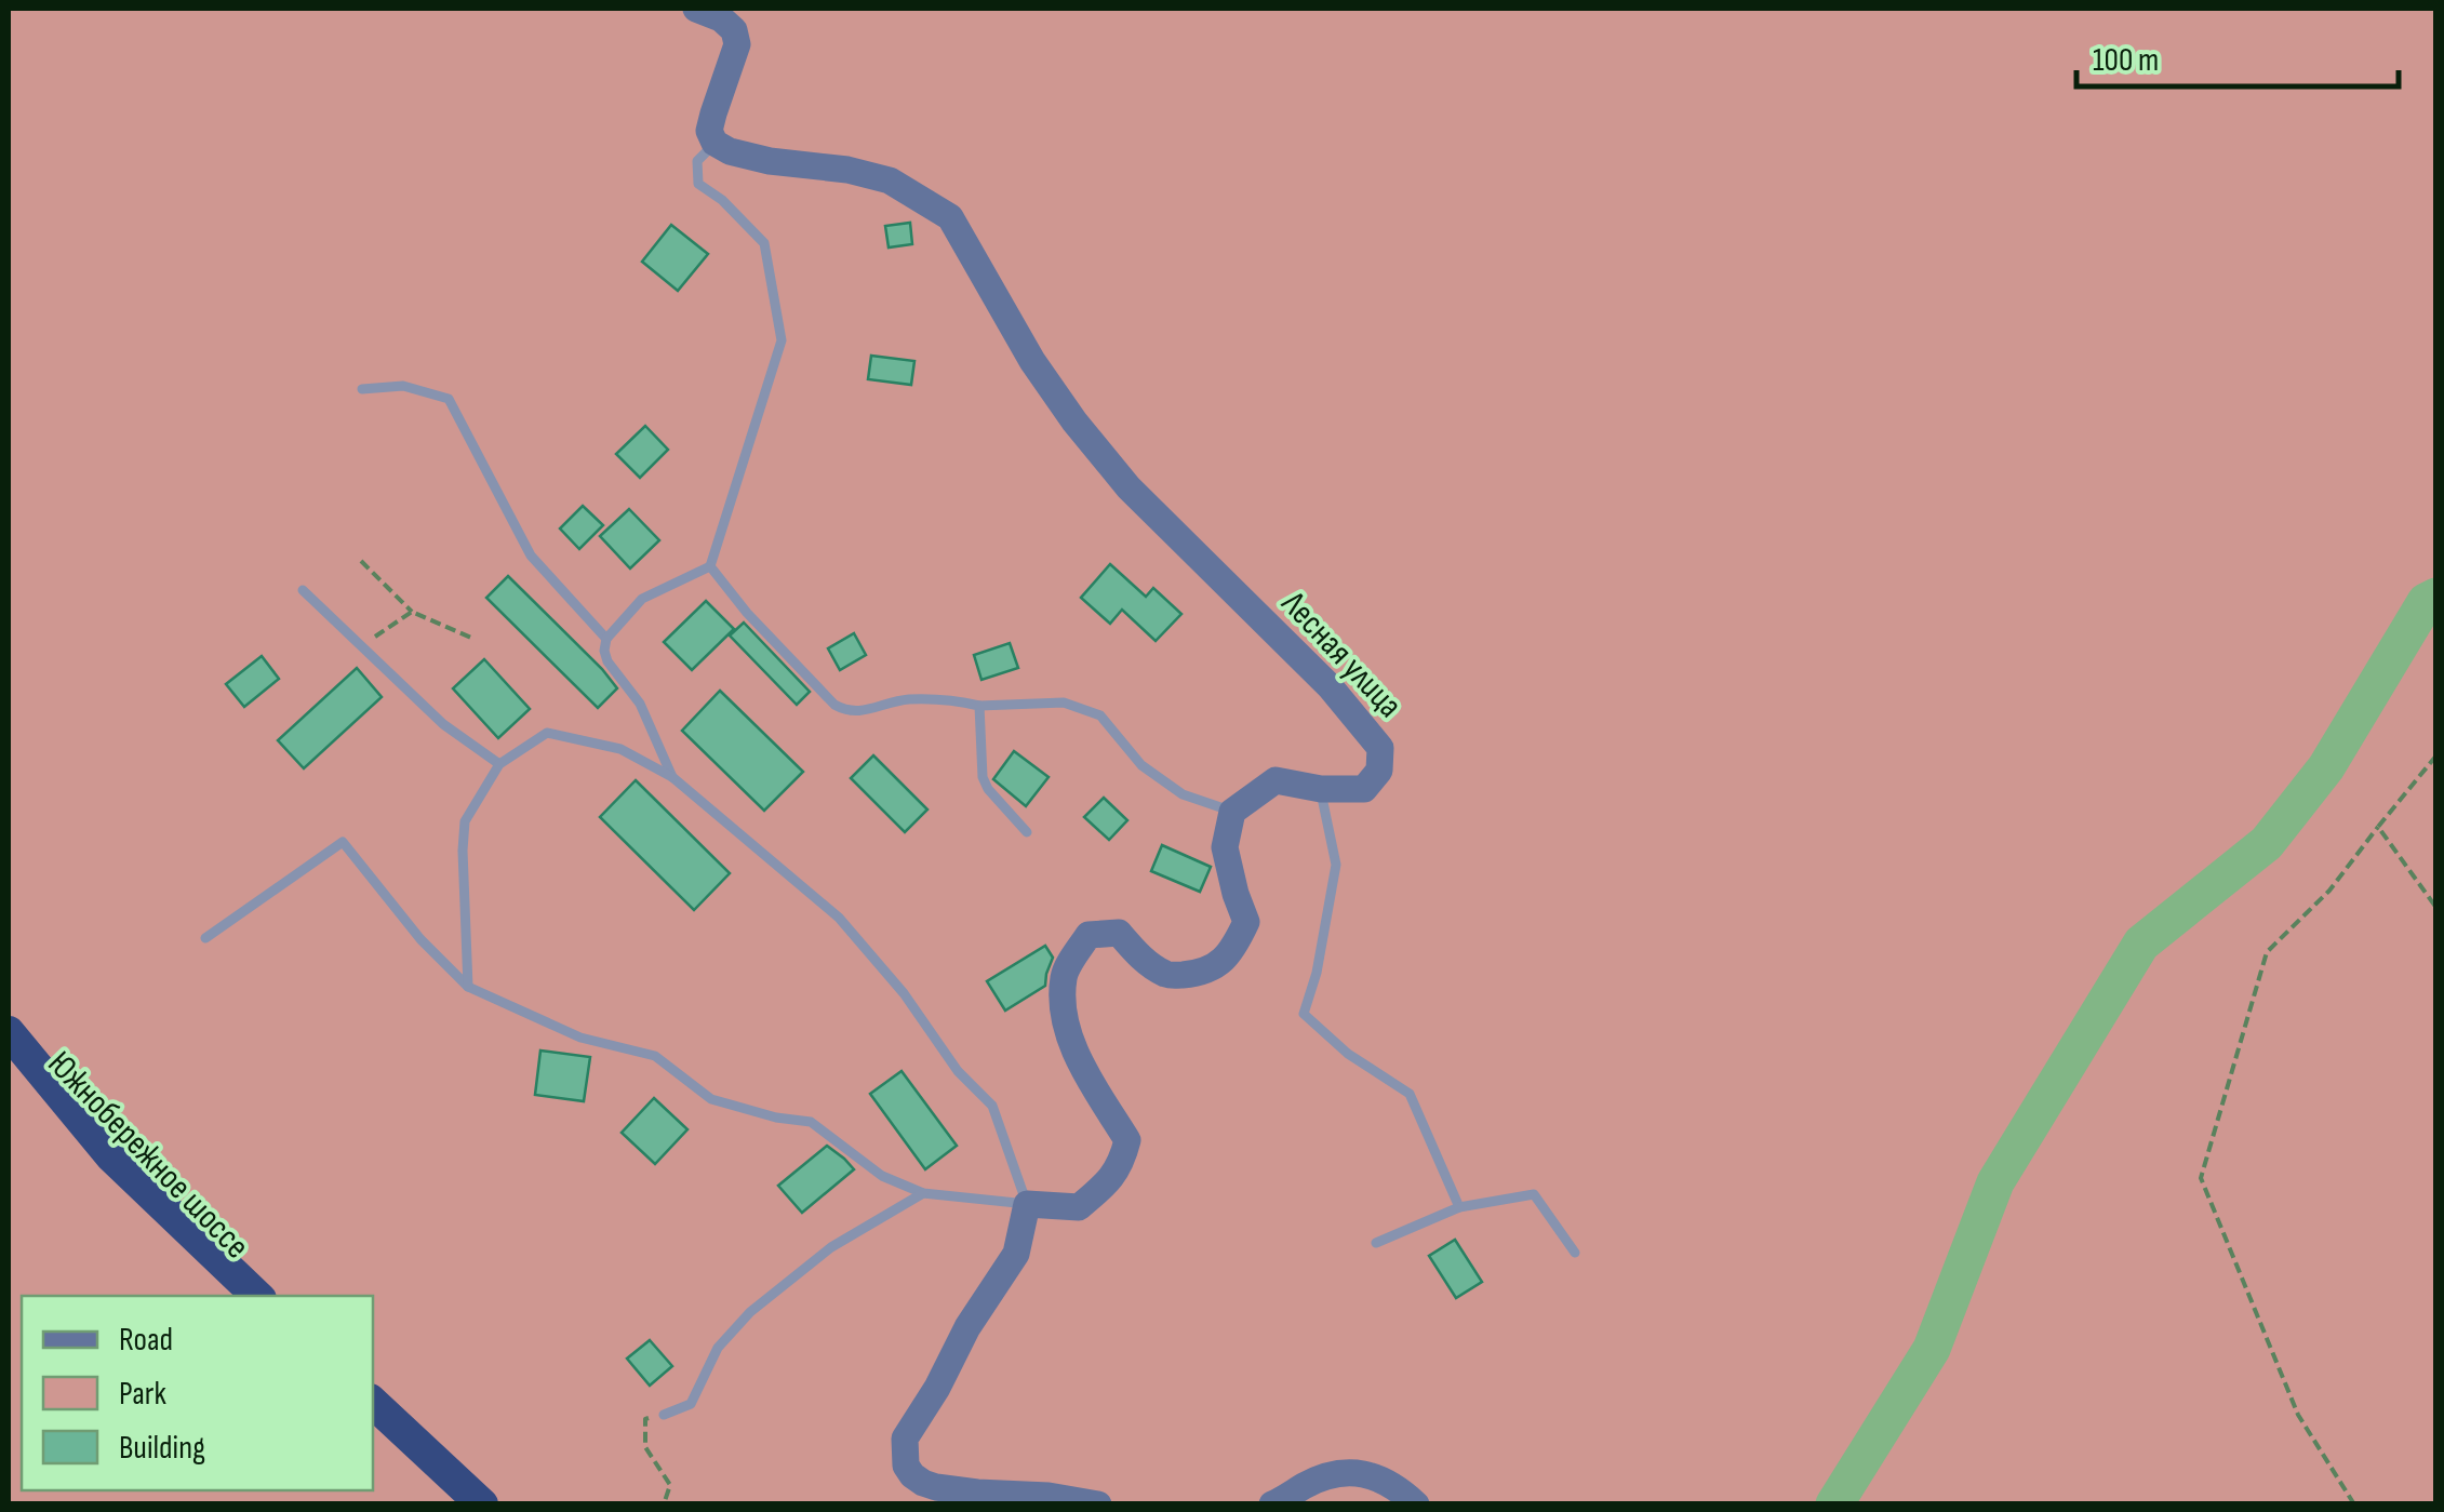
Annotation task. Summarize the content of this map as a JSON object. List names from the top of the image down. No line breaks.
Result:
{"streets":{"highway":["Южнобережное шоссе"],"street":["Лесная улица"]},"legend":["Road","Park","Building"],"scale_bar":"100 m"}
